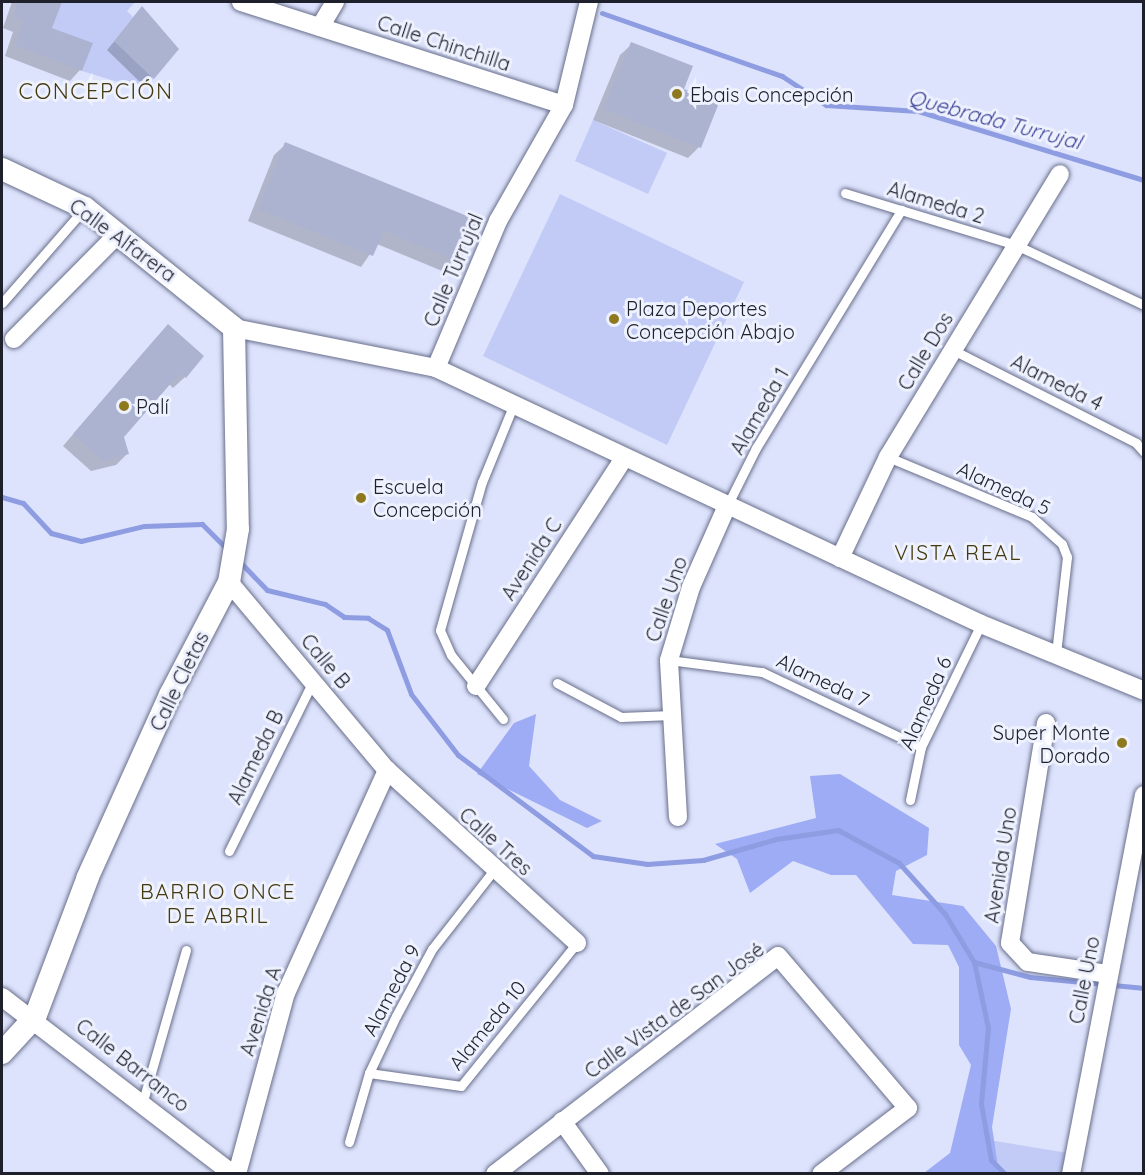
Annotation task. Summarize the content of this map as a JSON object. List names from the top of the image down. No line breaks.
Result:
{"streets":{"street":["Calle Chinchilla","Calle Alfarera","Calle Turrujal","Calle Dos","Avenida C","Calle Uno","Calle B","Calle Cletas","Calle Tres","Avenida Uno","Calle Vista de San José","Avenida A","Calle Barranco"],"lane":["Alameda 2","Alameda 4","Alameda 1","Alameda 5","Alameda 7","Alameda 6","Alameda B","Alameda 9","Alameda 10"]},"crossings":[["Calle Chinchilla","Calle Turrujal"],["Alameda 2","Calle Dos"],["Alameda 2","Alameda 1"],["Calle Alfarera","Calle Cletas"],["Calle Dos","Alameda 4"],["Calle Dos","Alameda 5"],["Alameda 1","Calle Uno"],["Calle Uno","Alameda 7"],["Calle Uno","Avenida Uno"],["Calle B","Calle Cletas"],["Calle B","Alameda B"],["Calle B","Calle Tres"],["Calle B","Avenida A"],["Alameda 7","Alameda 6"],["Calle Cletas","Calle Barranco"],["Calle Tres","Alameda 9"],["Calle Tres","Avenida A"],["Calle Tres","Alameda 10"],["Alameda 9","Alameda 10"],["Avenida A","Calle Barranco"]],"districts":["CONCEPCIÓN","VISTA REAL","BARRIO ONCE DE ABRIL"],"water":["Quebrada Turrujal"],"places":["Ebais Concepción","Plaza Deportes Concepción Abajo","Palí","Escuela Concepción","Super Monte Dorado"]}
